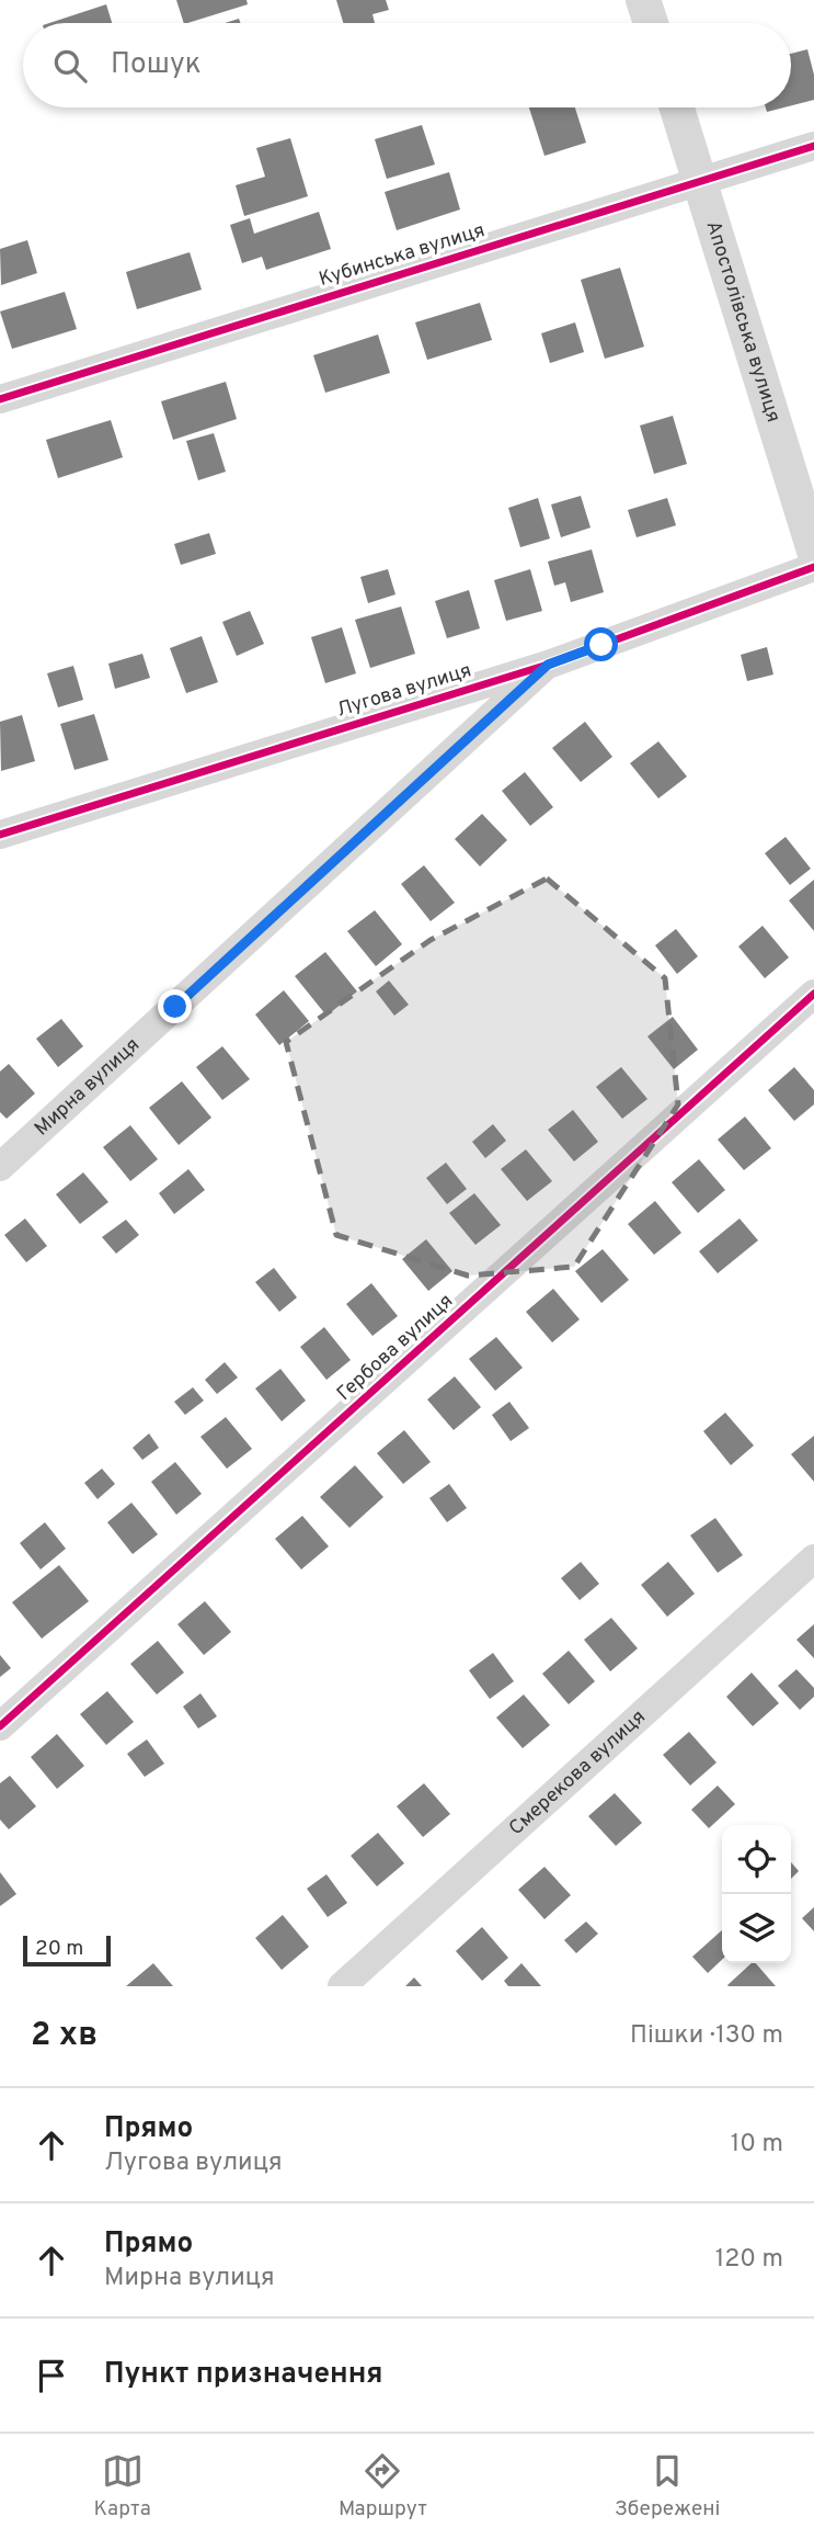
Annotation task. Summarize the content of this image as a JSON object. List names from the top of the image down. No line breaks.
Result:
{"streets":{"street":["Кубинська вулиця","Апостолівська вулиця","Лугова вулиця","Мирна вулиця","Гербова вулиця","Смерекова вулиця"]},"crossings":[["Кубинська вулиця","Апостолівська вулиця"],["Лугова вулиця","Мирна вулиця"]],"scale_bar":"20 m","page":{"search":"Пошук","scale":"20 m","heading":["2 хв","Пішки · 130 m"],"list":[["Прямо","Лугова вулиця","10 m"],["Прямо","Мирна вулиця","120 m"],"Пункт призначення"],"nav":["Карта","Маршрут","Збережені"]}}
